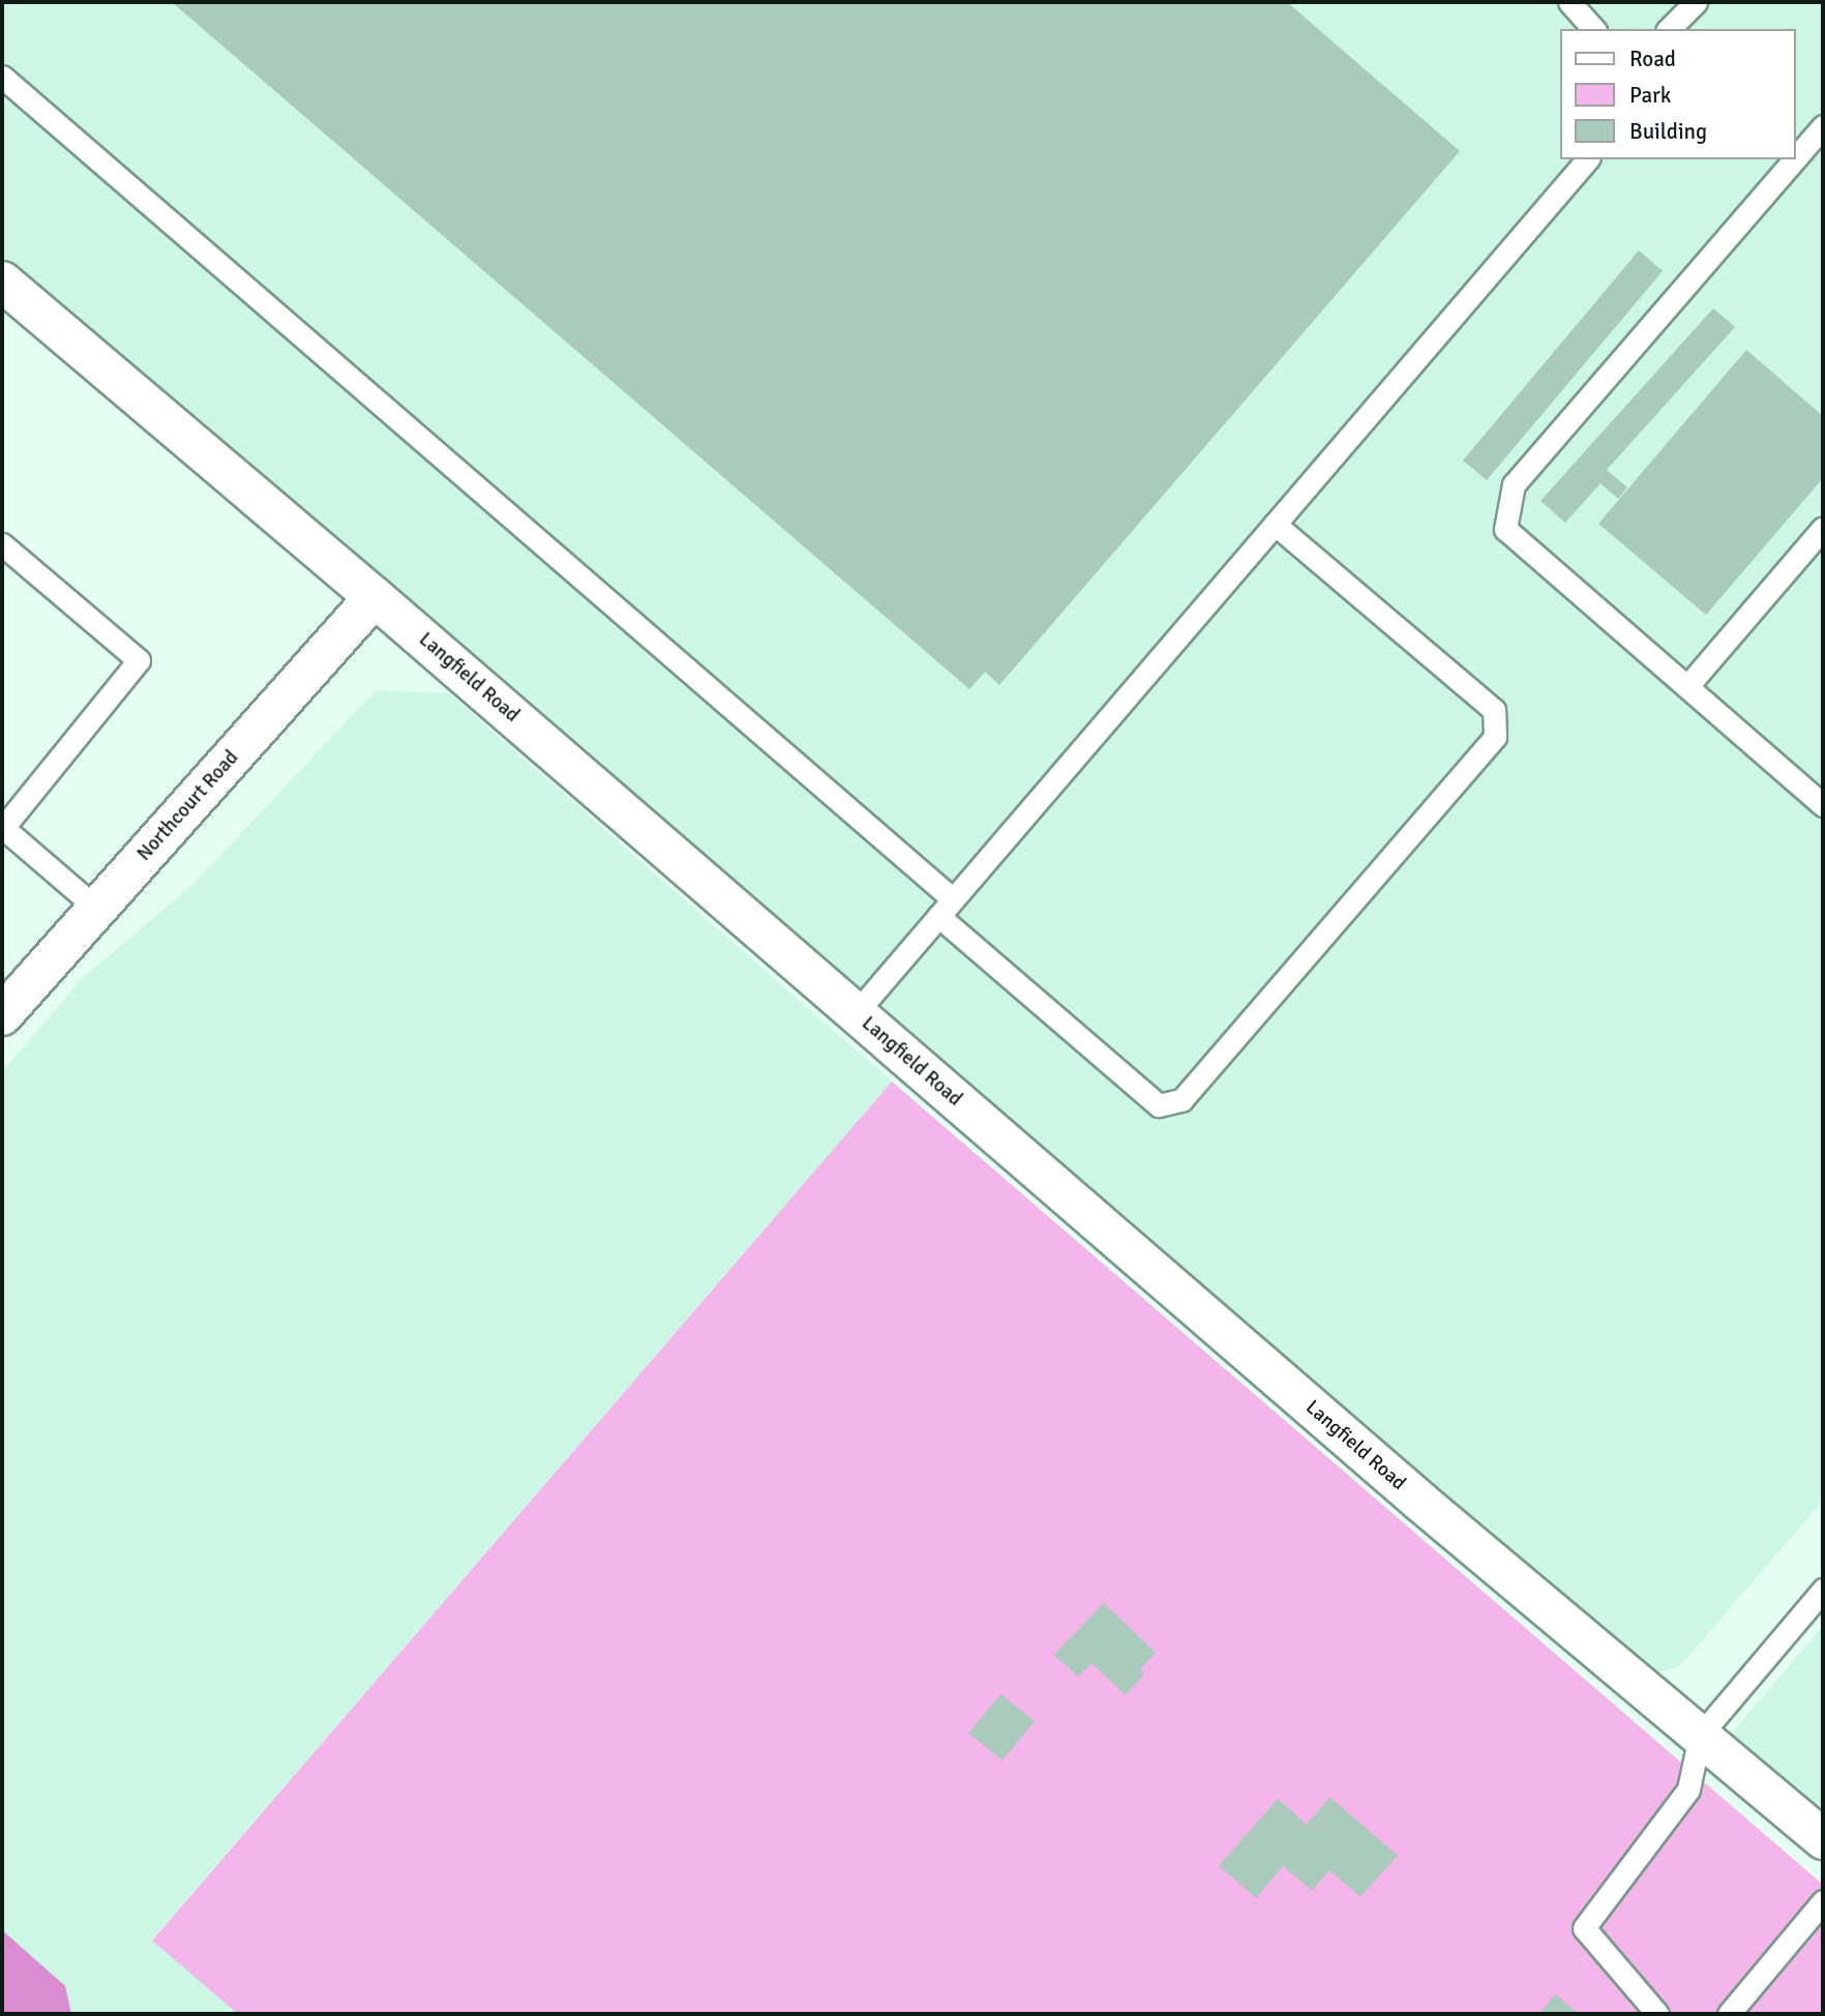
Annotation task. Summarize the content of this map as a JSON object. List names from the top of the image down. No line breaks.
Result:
{"streets":{"street":["Langfield Road","Northcourt Road"]},"crossings":[["Langfield Road","Northcourt Road"]],"legend":["Road","Park","Building"]}
